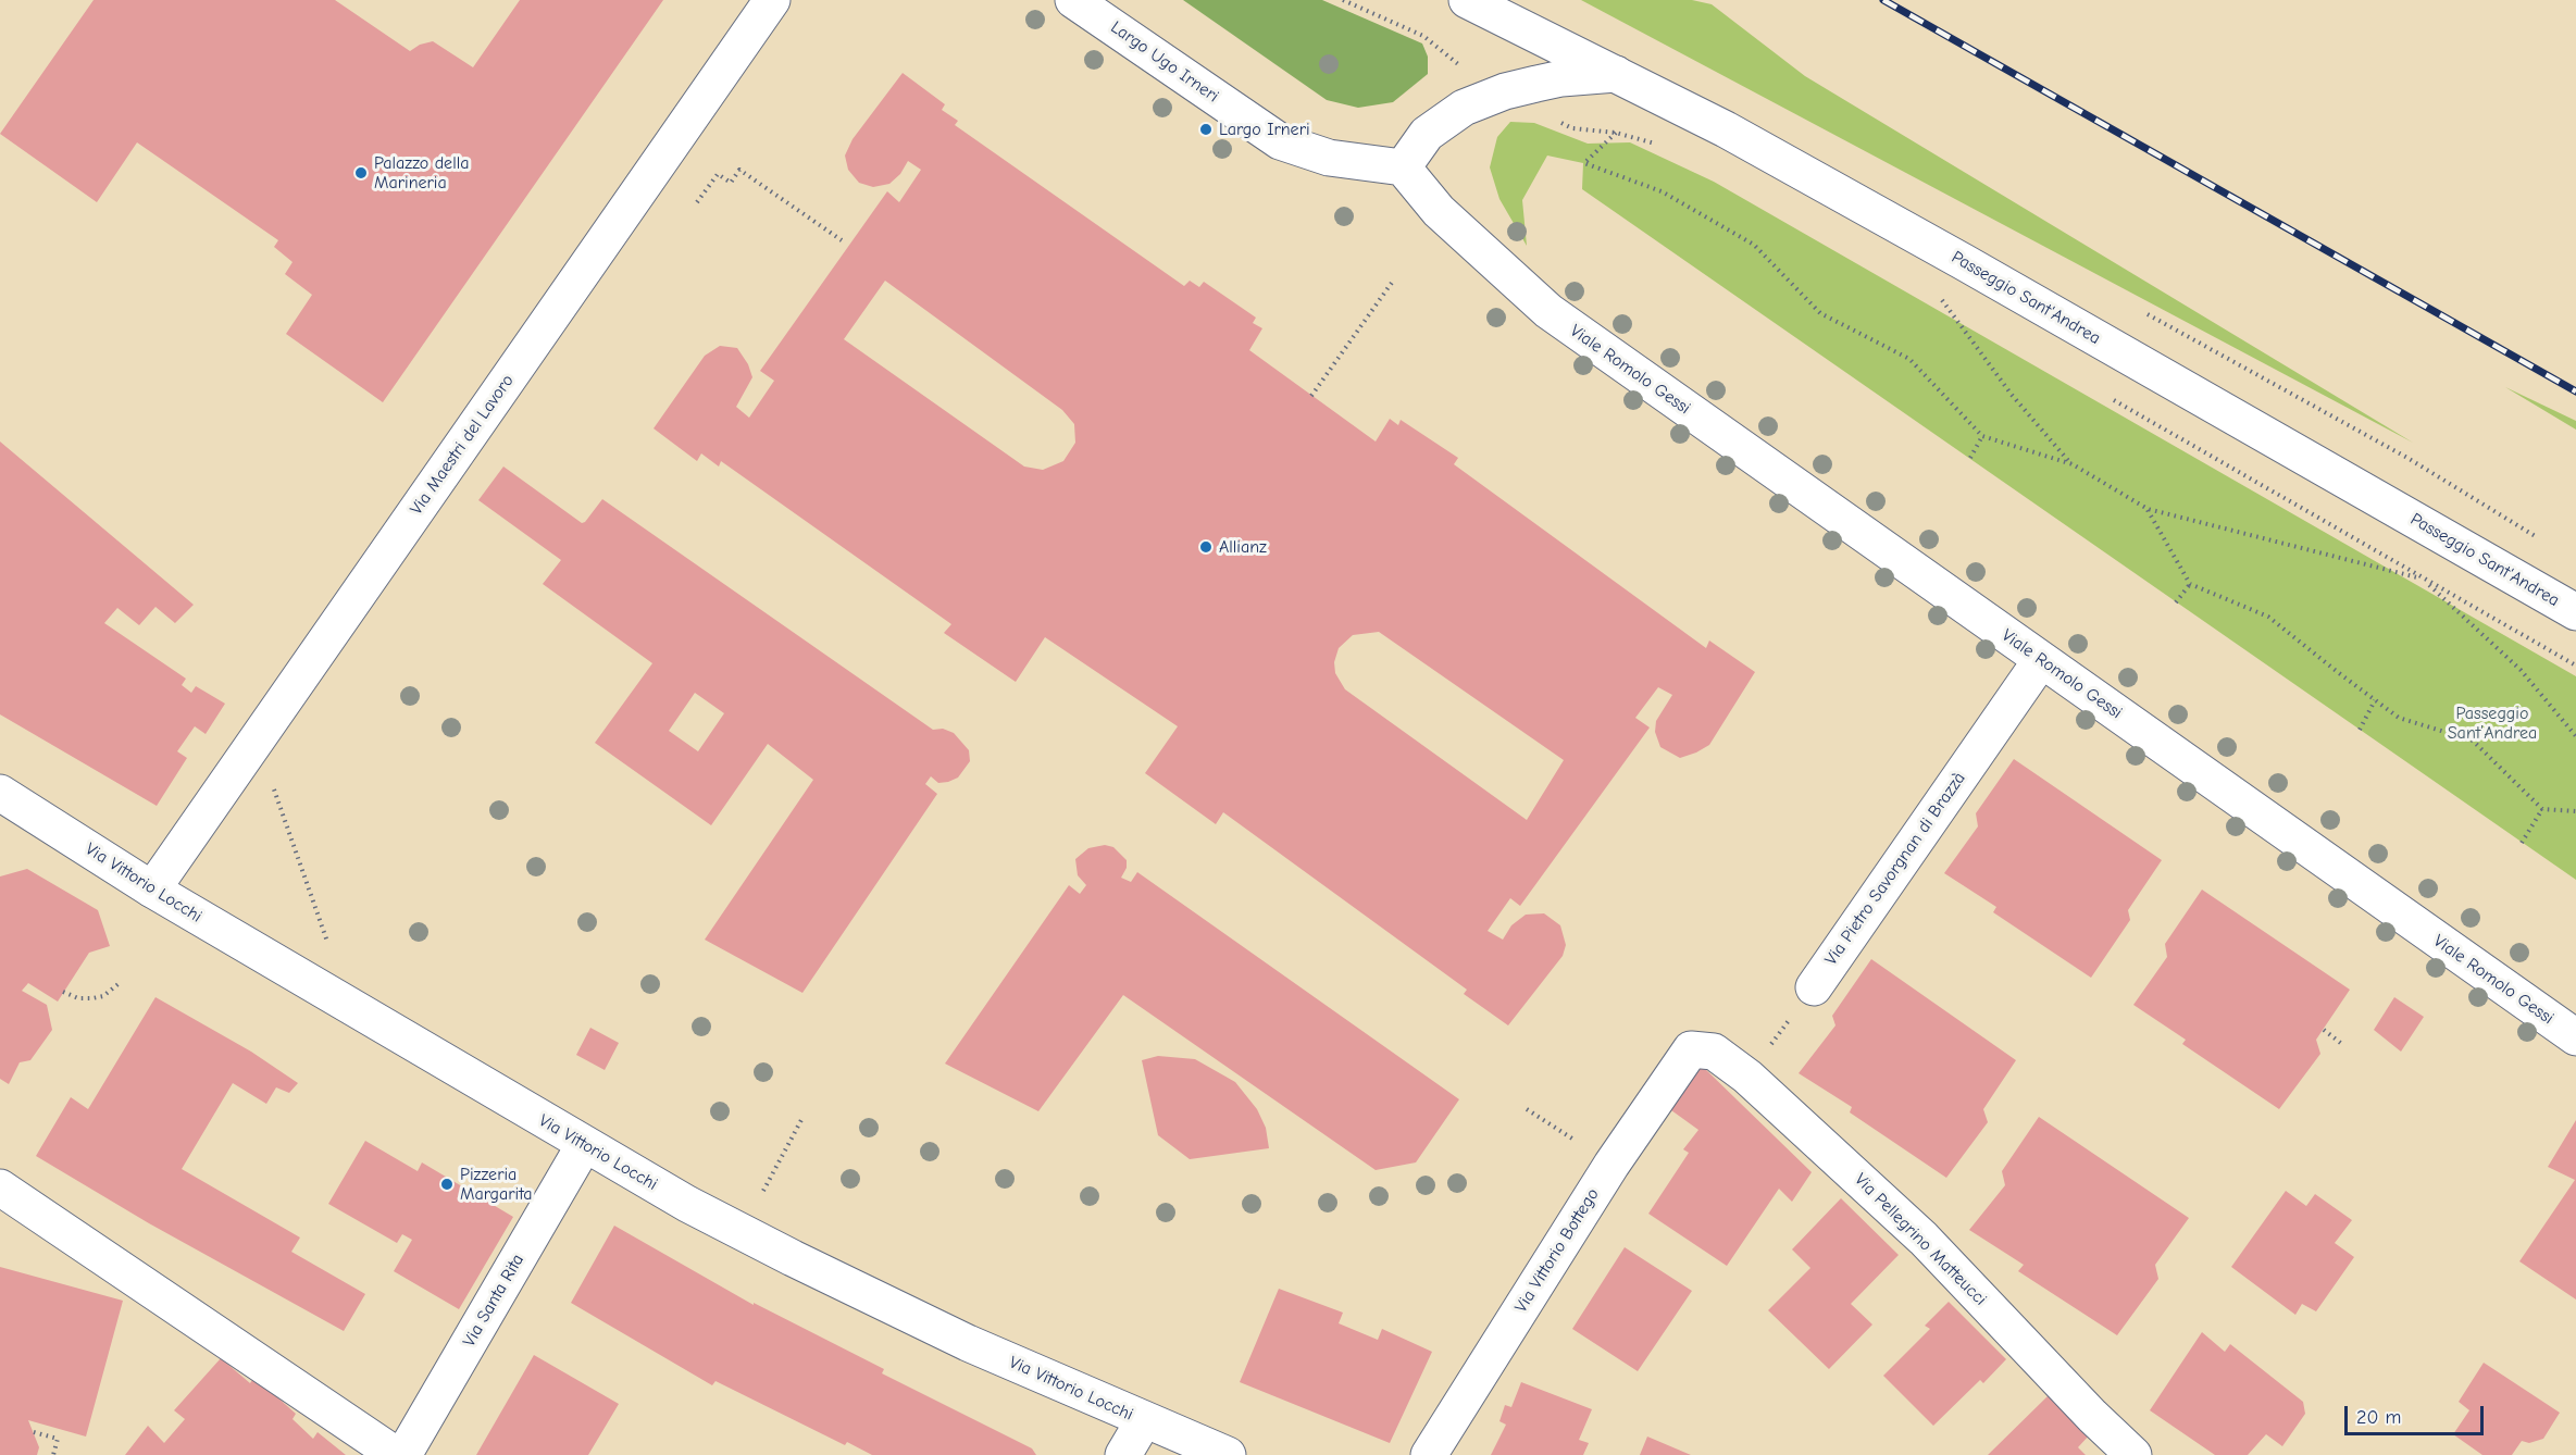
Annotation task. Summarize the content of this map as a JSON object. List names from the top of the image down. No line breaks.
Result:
{"streets":{"street":["Largo Ugo Irneri","Passeggio Sant'Andrea","Viale Romolo Gessi","Via Maestri del Lavoro","Via Pietro Savorgnan di Brazzà","Via Vittorio Locchi","Via Pellegrino Matteucci","Via Vittorio Bottego","Via Santa Rita"]},"crossings":[["Largo Ugo Irneri","Viale Romolo Gessi"],["Viale Romolo Gessi","Via Pietro Savorgnan di Brazzà"],["Via Maestri del Lavoro","Via Vittorio Locchi"],["Via Vittorio Locchi","Via Santa Rita"],["Via Pellegrino Matteucci","Via Vittorio Bottego"]],"parks":["Passeggio Sant’Andrea"],"places":["Largo Irneri","Palazzo della Marineria","Allianz","Pizzeria Margarita"],"scale_bar":"20 m"}
